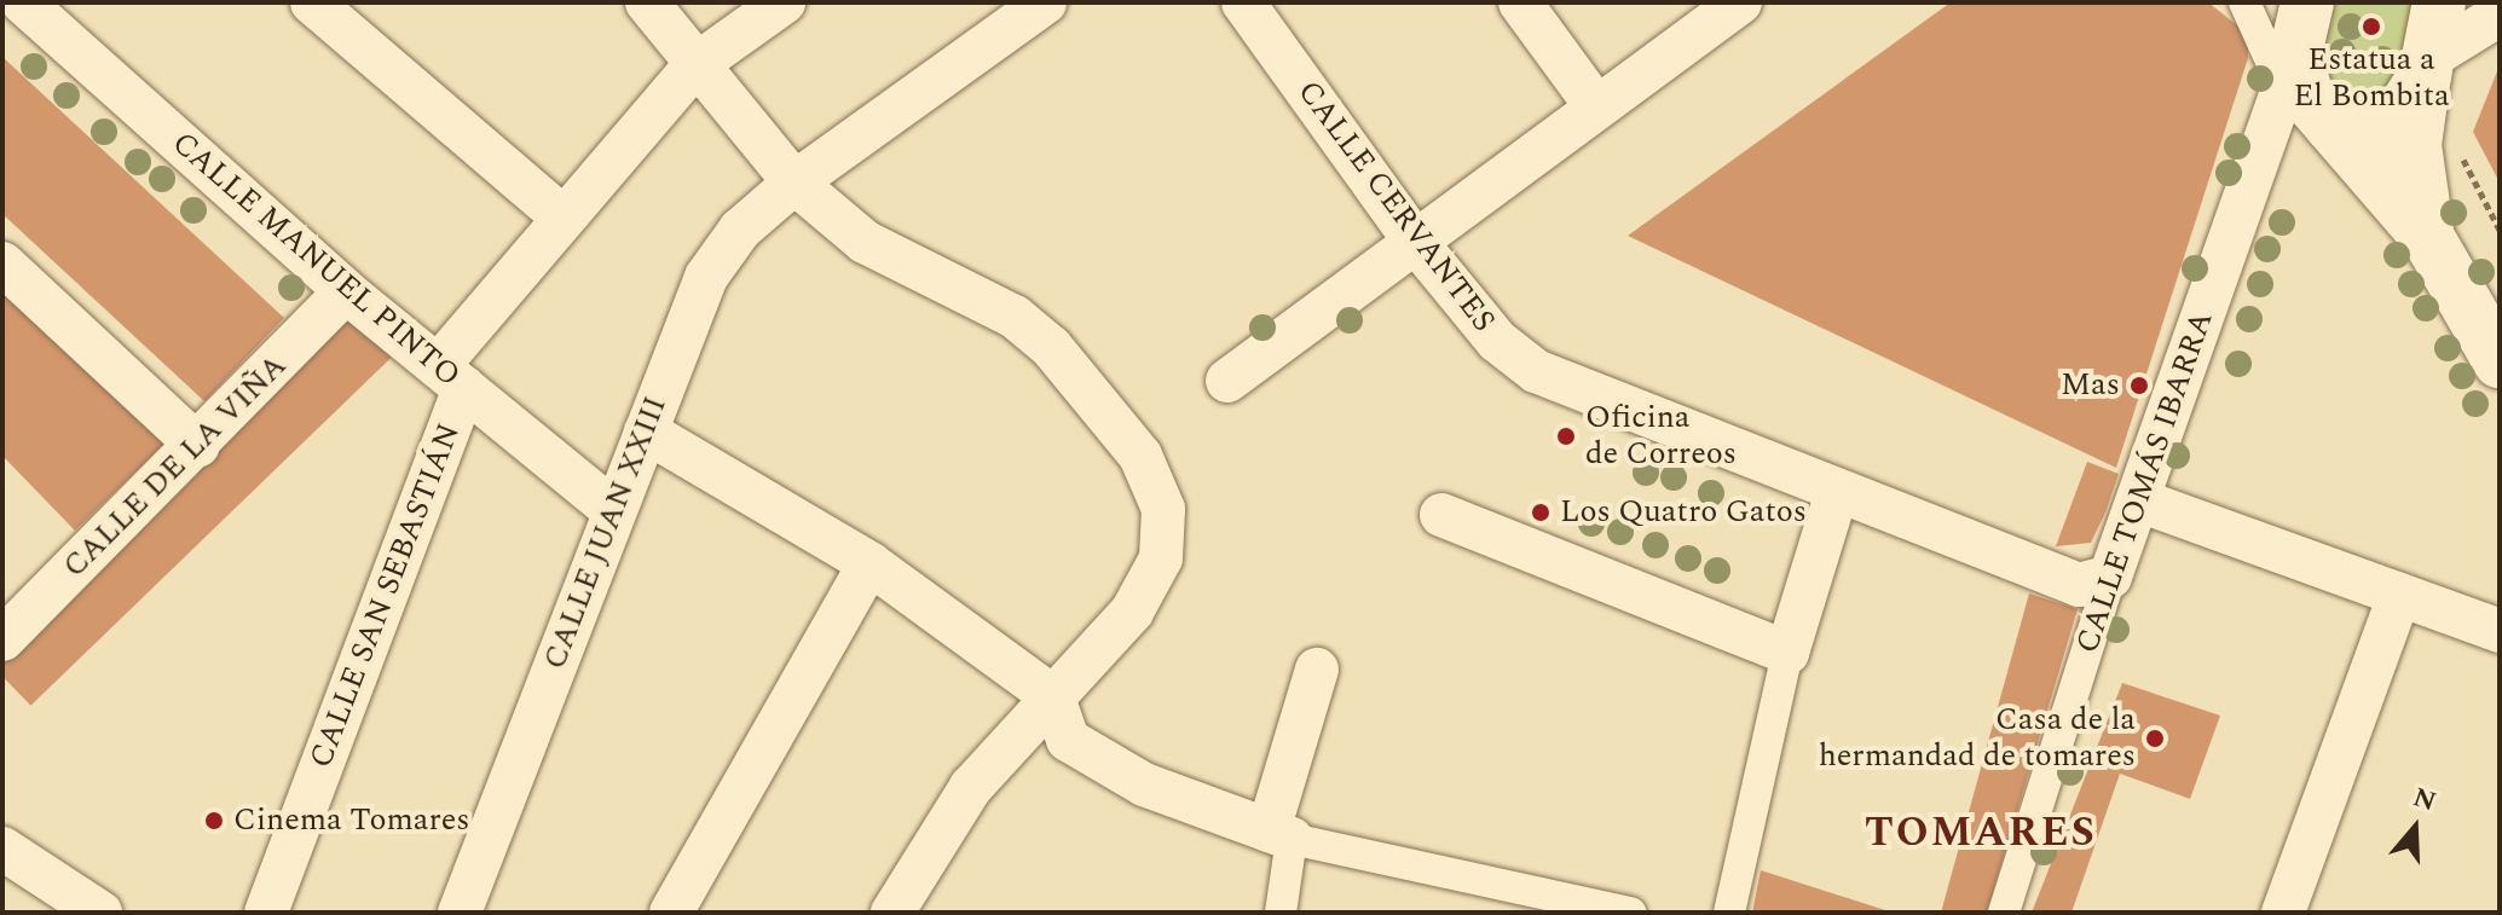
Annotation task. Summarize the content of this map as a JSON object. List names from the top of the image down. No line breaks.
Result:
{"streets":{"street":["CALLE CERVANTES","CALLE MANUEL PINTO","CALLE DE LA VIÑA","CALLE TOMÁS IBARRA","CALLE JUAN XXIII","CALLE SAN SEBASTIÁN"]},"crossings":[["CALLE CERVANTES","CALLE TOMÁS IBARRA"],["CALLE MANUEL PINTO","CALLE DE LA VIÑA"],["CALLE MANUEL PINTO","CALLE JUAN XXIII"],["CALLE MANUEL PINTO","CALLE SAN SEBASTIÁN"]],"districts":["TOMARES"],"places":["Estatua a El Bombita","Mas","Oficina de Correos","Los Quatro Gatos","Casa de la hermandad de tomares","Cinema Tomares"],"north":"top"}
